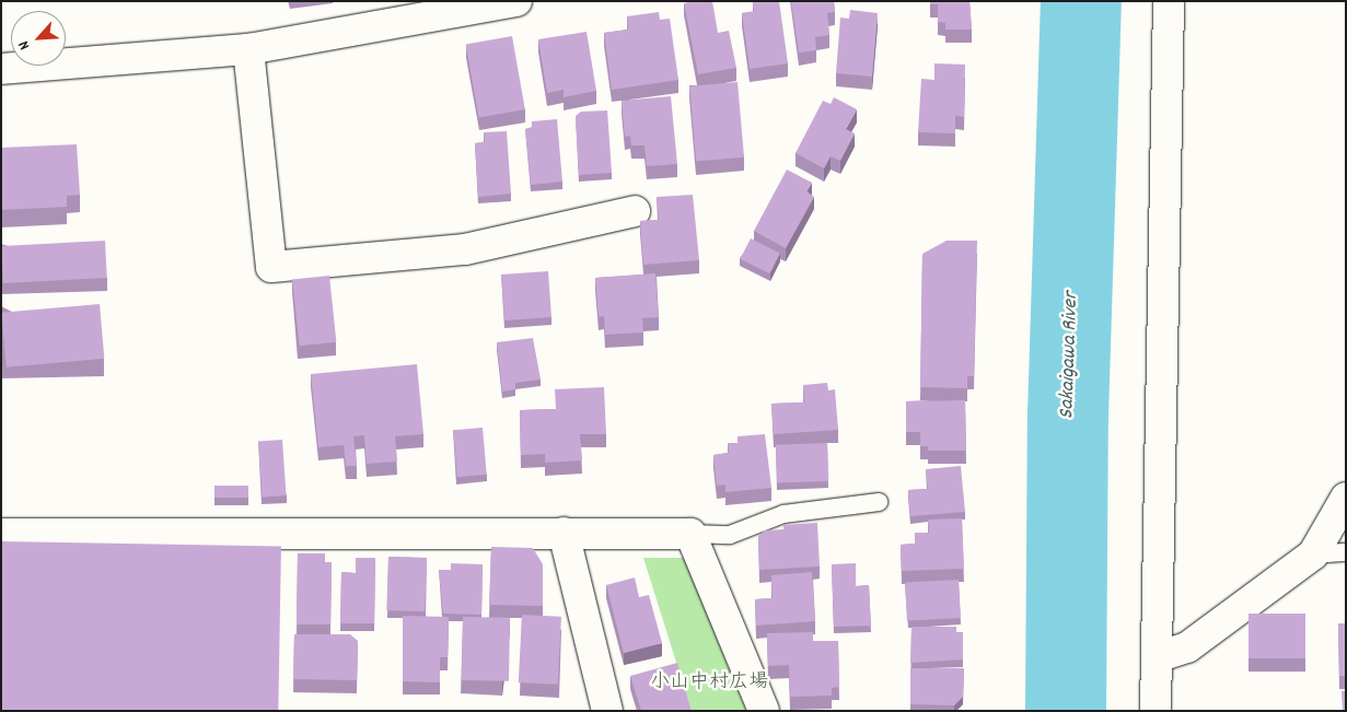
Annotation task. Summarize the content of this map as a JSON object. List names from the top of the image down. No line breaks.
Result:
{"water":["Sakaigawa River"],"parks":["小山中村広場"],"north":"bottom left"}
